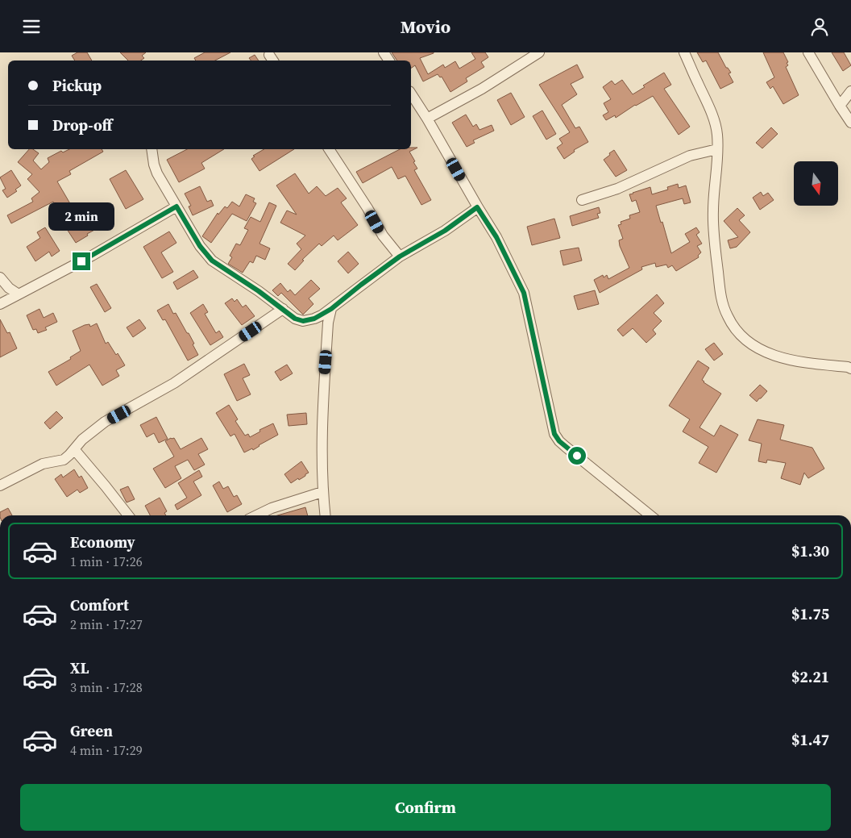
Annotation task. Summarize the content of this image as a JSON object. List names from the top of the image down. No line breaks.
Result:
{"north":"bottom","page":{"header":"Movio","banner":["Pickup","Drop-off"],"bubble":"2 min","list":[{"name":"Economy","note":"1 min · 17:26","value":"$1.30"},{"name":"Comfort","note":"2 min · 17:27","value":"$1.75"},{"name":"XL","note":"3 min · 17:28","value":"$2.21"},{"name":"Green","note":"4 min · 17:29","value":"$1.47"}],"buttons":"Confirm"}}
